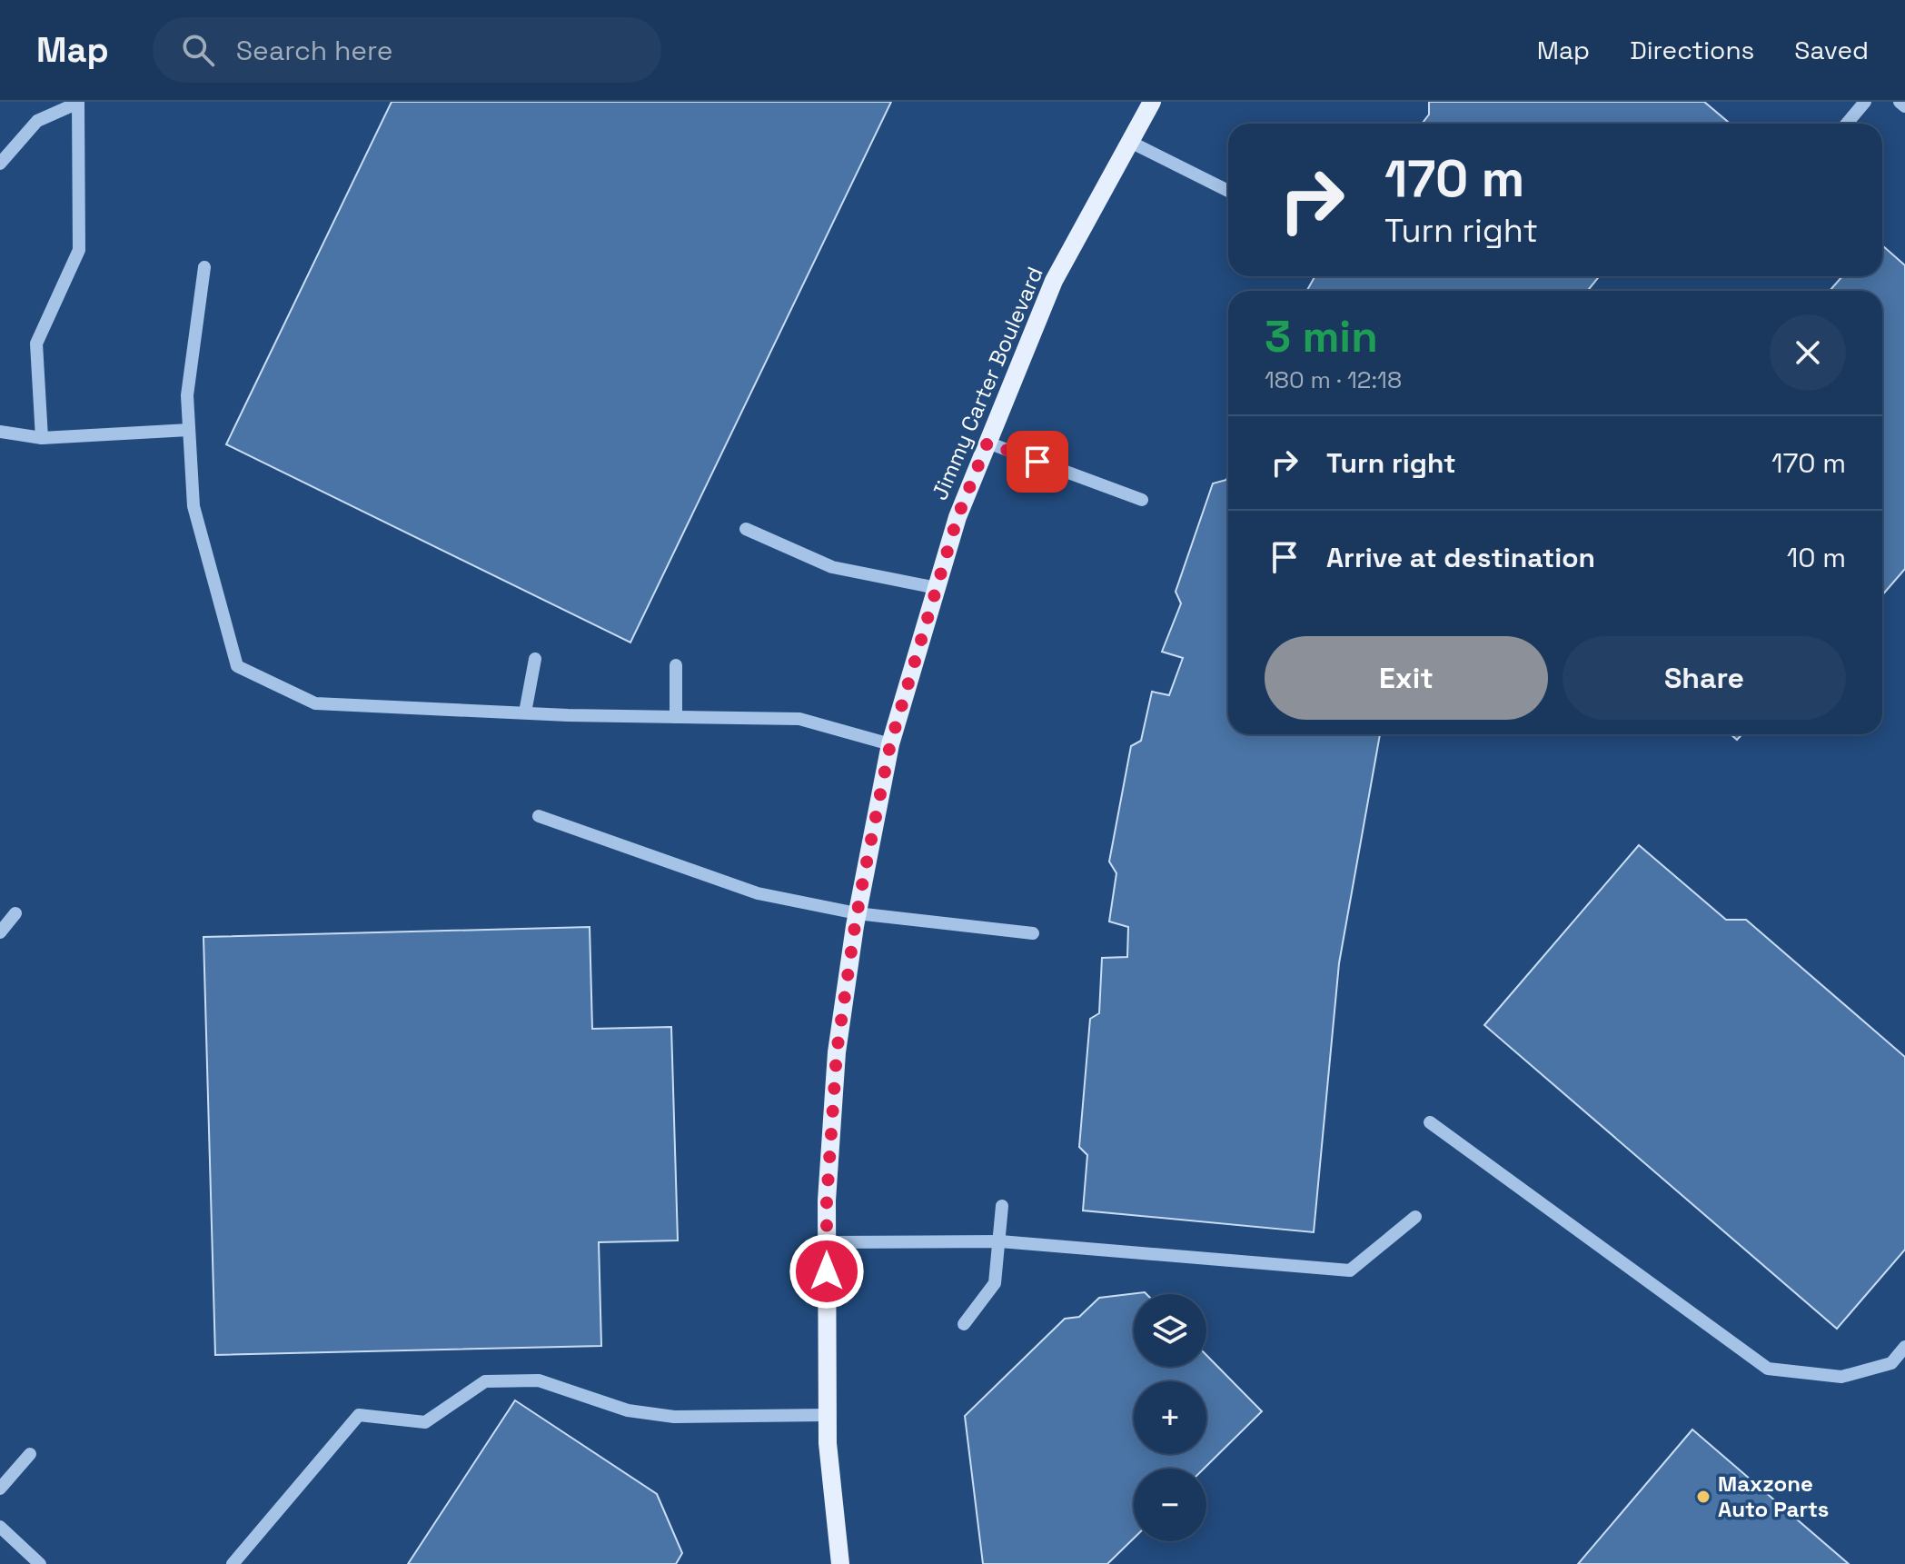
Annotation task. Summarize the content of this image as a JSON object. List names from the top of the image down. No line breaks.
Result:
{"streets":{"main road":["Jimmy Carter Boulevard"]},"places":["Maxzone Auto Parts"],"page":{"header":"Map","search":"Search here","nav":["Map","Directions","Saved"],"turn":["170 m","Turn right"],"heading":["3 min","180 m · 12:18"],"list":[{"name":"Turn right","value":"170 m"},{"name":"Arrive at destination","value":"10 m"}],"buttons":["Exit","Share"],"map_buttons":["+","−"]}}
